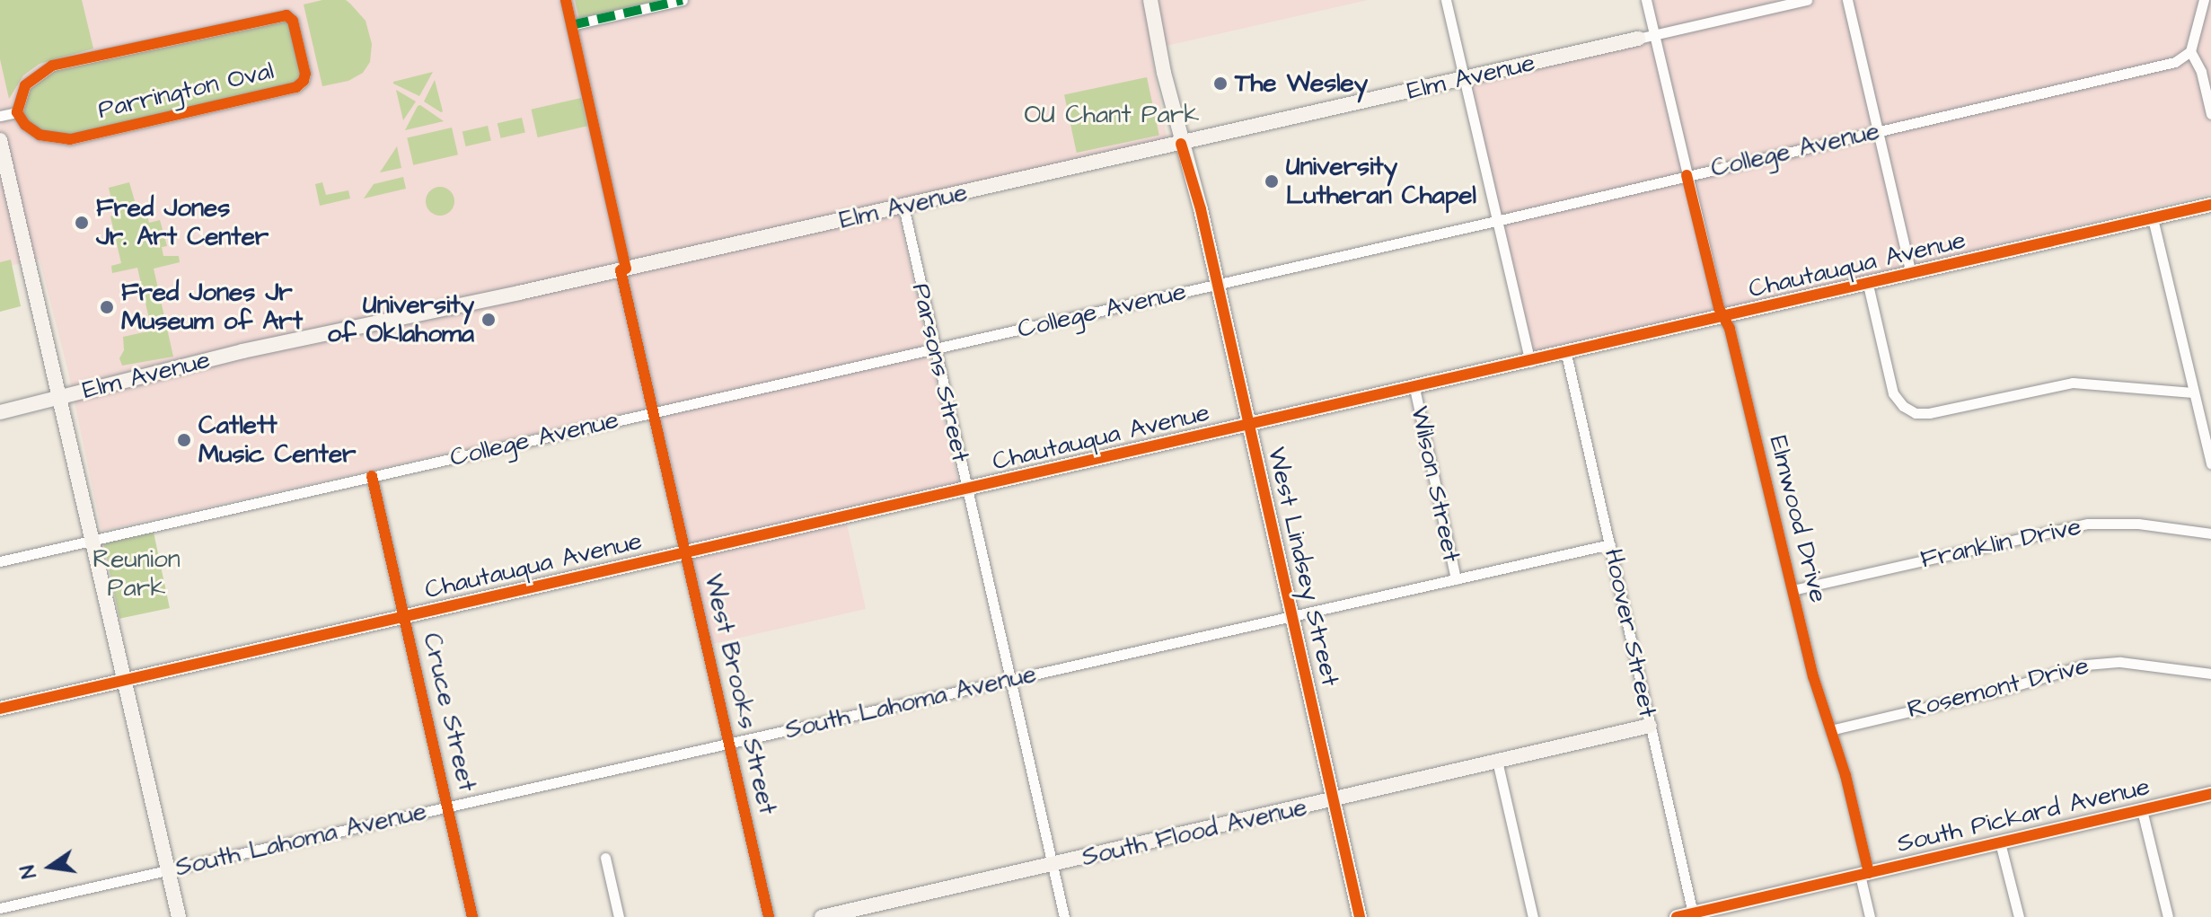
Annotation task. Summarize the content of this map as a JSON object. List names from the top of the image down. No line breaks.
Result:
{"streets":{"street":["Elm Avenue","Parrington Oval","College Avenue","Chautauqua Avenue","Parsons Street","Wilson Street","Elmwood Drive","Franklin Drive","West Lindsey Street","Hoover Street","Rosemont Drive","West Brooks Street","South Lahoma Avenue","Cruce Street","South Pickard Avenue","South Flood Avenue"]},"crossings":[["Elm Avenue","Parsons Street"],["Elm Avenue","Elmwood Drive"],["Elm Avenue","West Lindsey Street"],["Elm Avenue","West Brooks Street"],["College Avenue","Parsons Street"],["College Avenue","Elmwood Drive"],["College Avenue","West Lindsey Street"],["College Avenue","West Brooks Street"],["College Avenue","Cruce Street"],["Chautauqua Avenue","Parsons Street"],["Chautauqua Avenue","Wilson Street"],["Chautauqua Avenue","Elmwood Drive"],["Chautauqua Avenue","West Lindsey Street"],["Chautauqua Avenue","Hoover Street"],["Chautauqua Avenue","West Brooks Street"],["Chautauqua Avenue","Cruce Street"],["Parsons Street","South Lahoma Avenue"],["Parsons Street","South Flood Avenue"],["Wilson Street","South Lahoma Avenue"],["Elmwood Drive","Franklin Drive"],["Elmwood Drive","Rosemont Drive"],["Elmwood Drive","South Pickard Avenue"],["West Lindsey Street","South Lahoma Avenue"],["West Lindsey Street","South Flood Avenue"],["Hoover Street","South Lahoma Avenue"],["Hoover Street","South Pickard Avenue"],["Hoover Street","South Flood Avenue"],["West Brooks Street","South Lahoma Avenue"],["South Lahoma Avenue","Cruce Street"]],"parks":["OU Chant Park","Reunion Park"],"places":["The Wesley","University Lutheran Chapel","Fred Jones Jr. Art Center","Fred Jones Jr Museum of Art","University of Oklahoma","Catlett Music Center"],"north":"left"}
